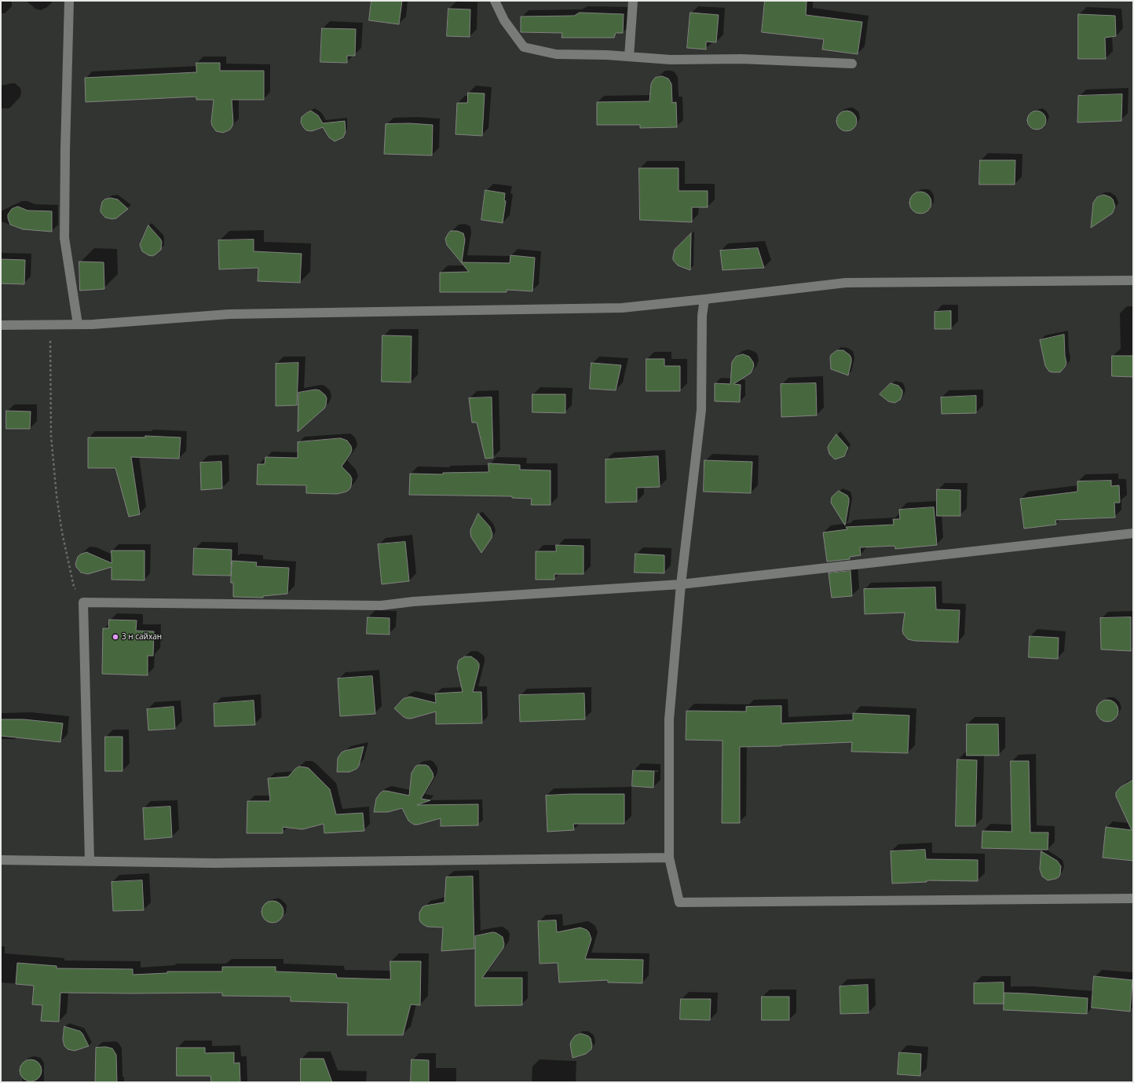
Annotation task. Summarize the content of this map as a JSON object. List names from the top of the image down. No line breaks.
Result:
{"places":["3 н сайхан"]}
